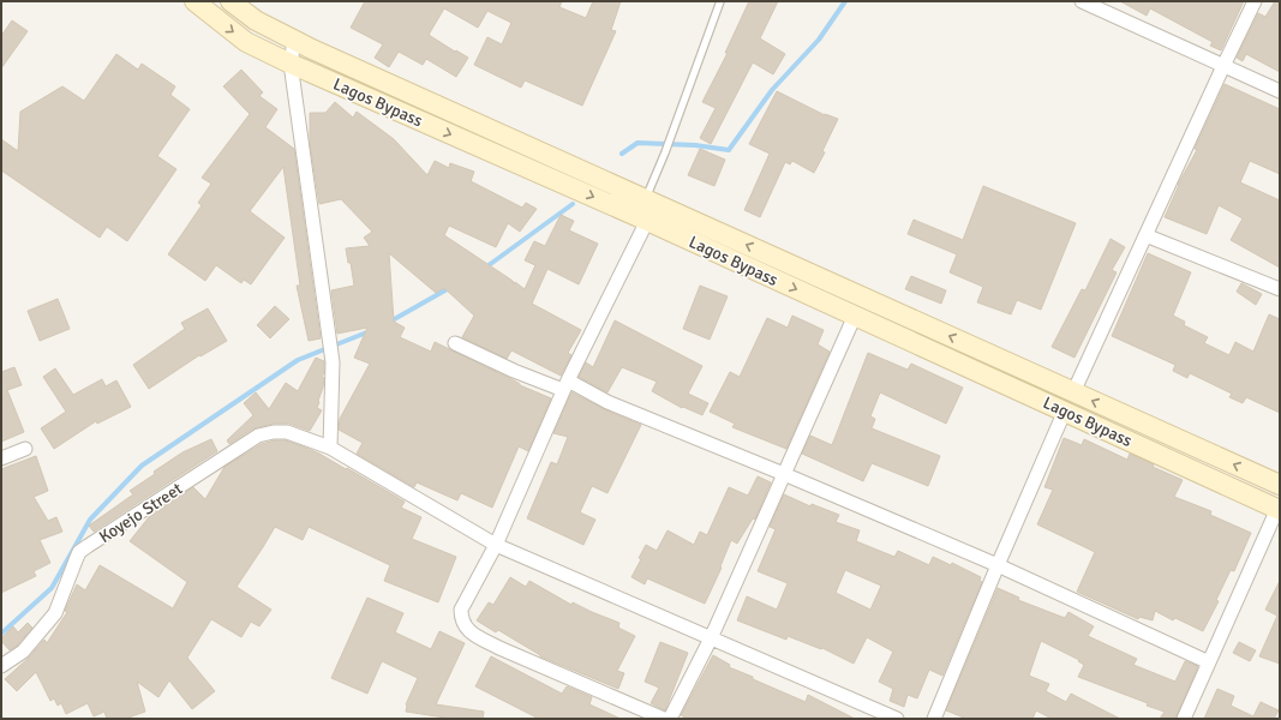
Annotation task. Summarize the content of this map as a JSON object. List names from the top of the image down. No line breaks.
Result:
{"streets":{"main road":["Lagos Bypass"],"street":["Koyejo Street"]}}
